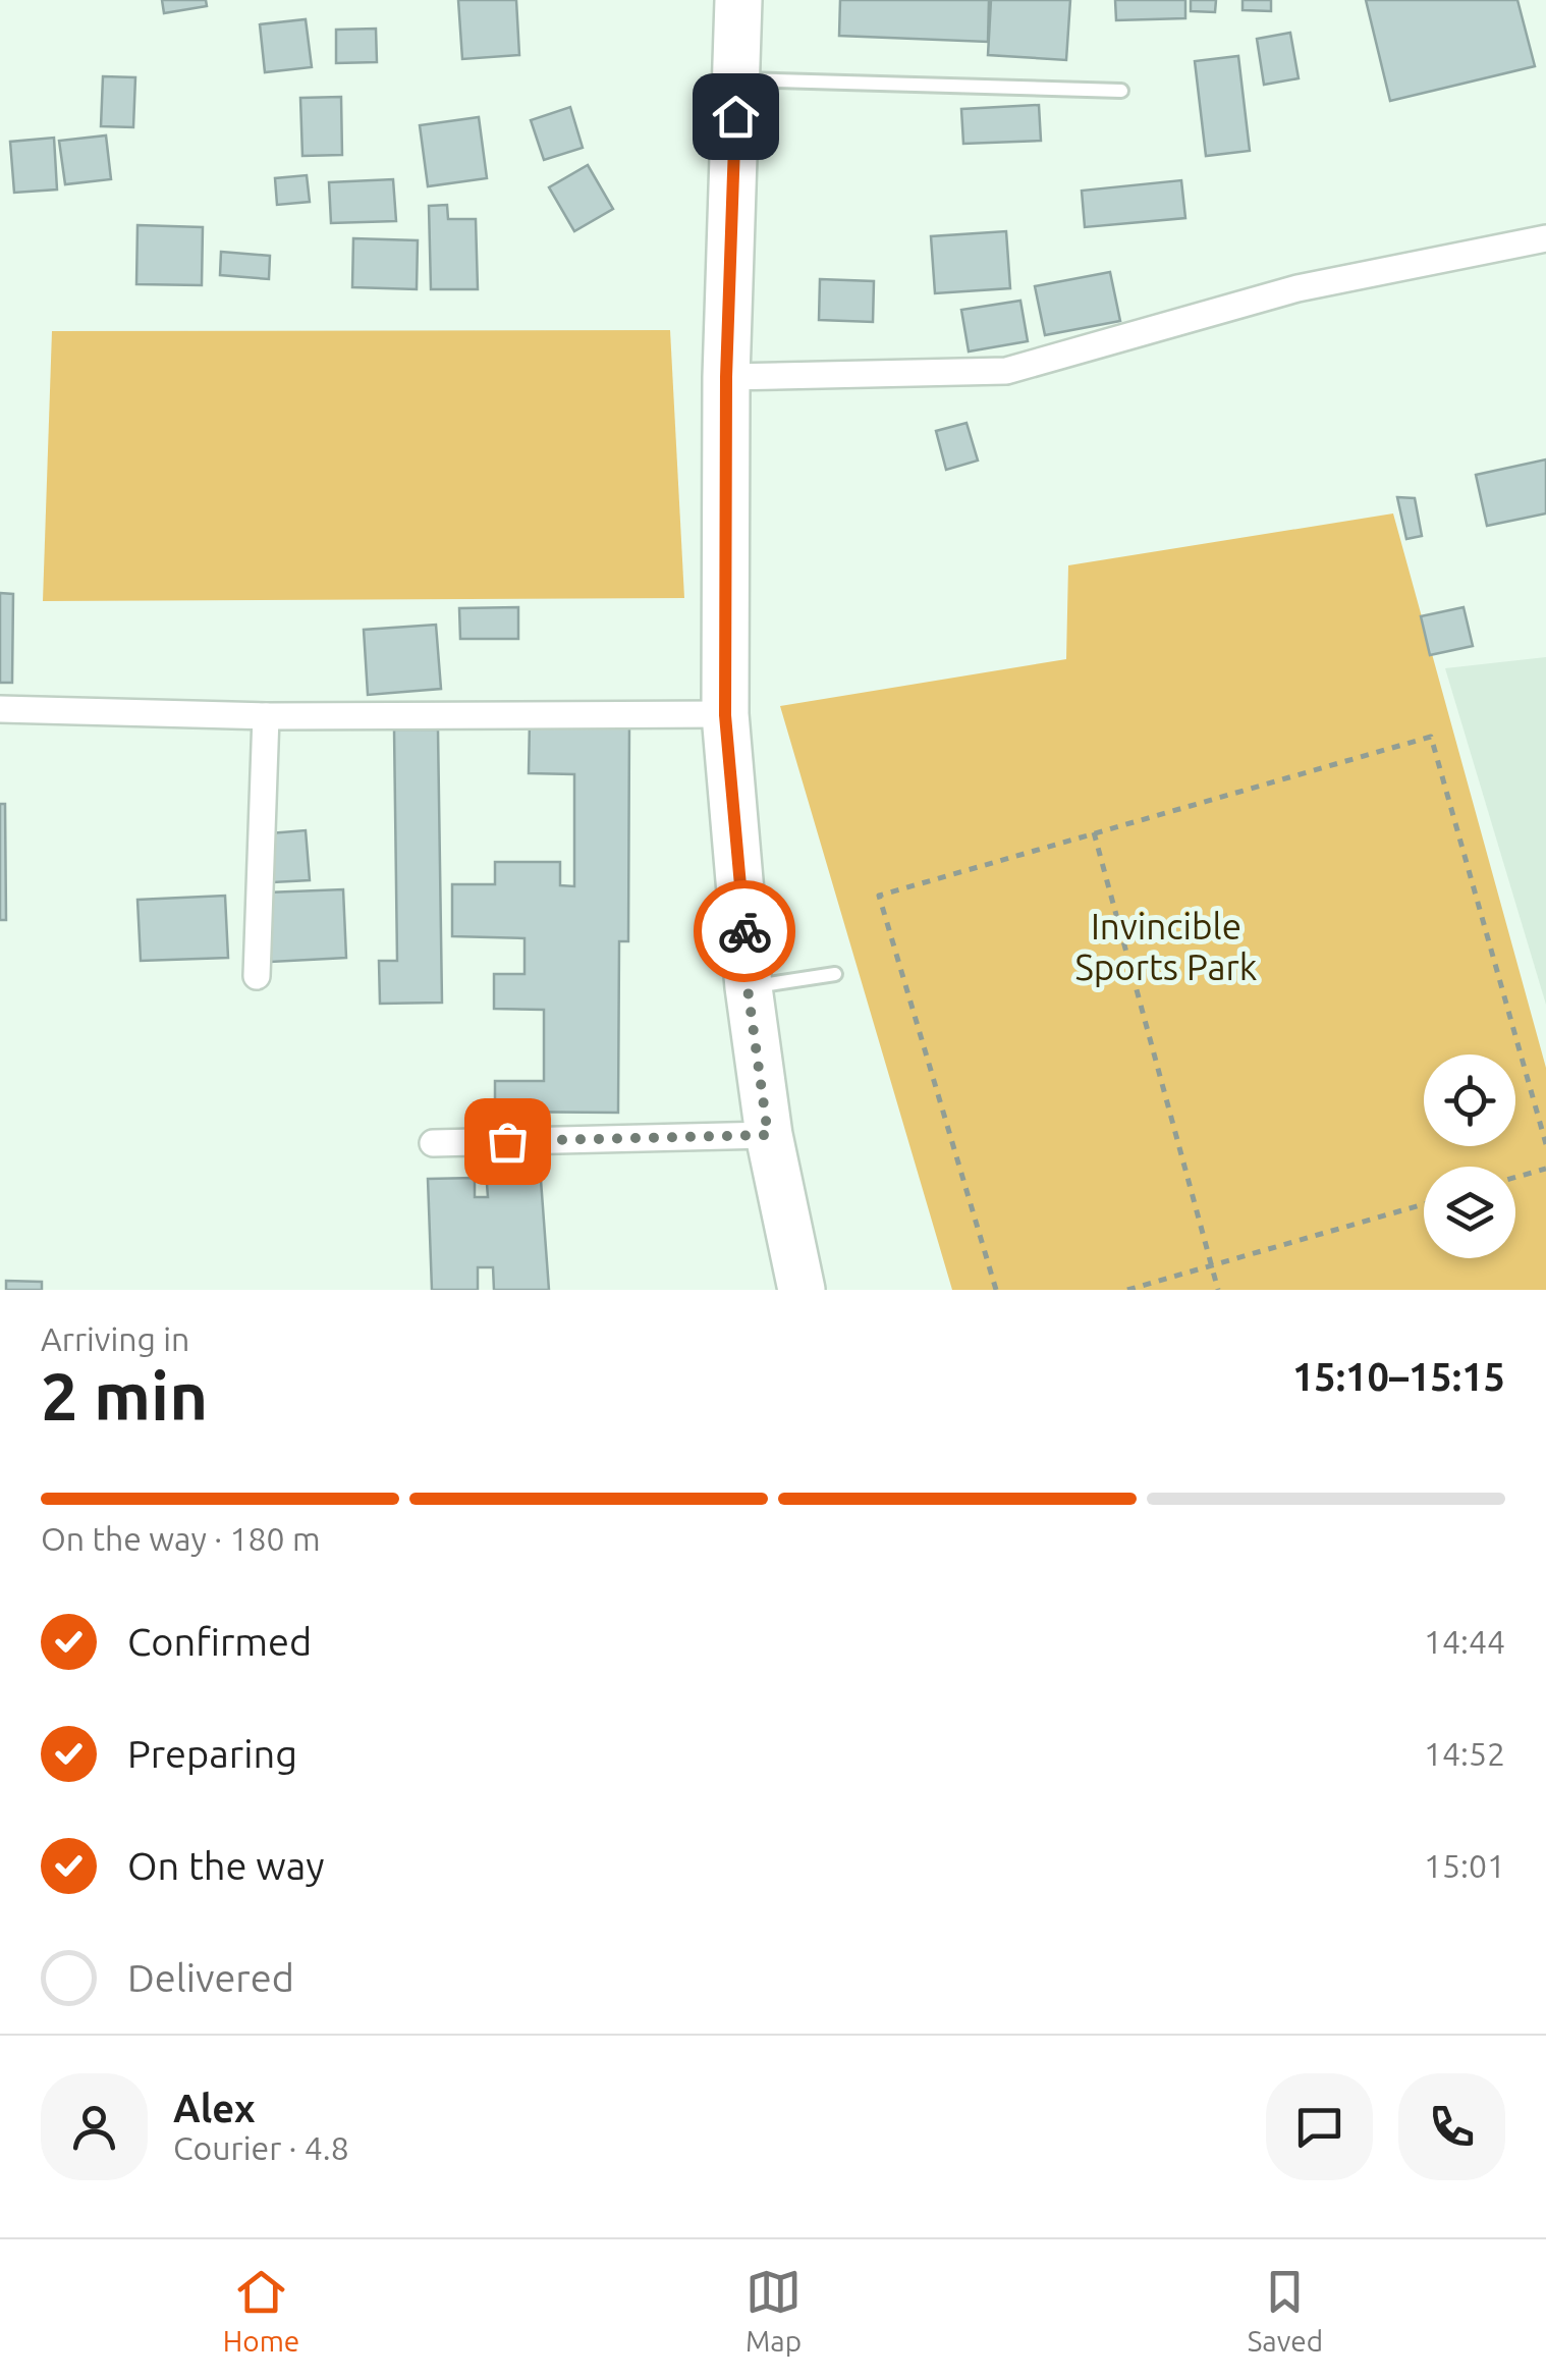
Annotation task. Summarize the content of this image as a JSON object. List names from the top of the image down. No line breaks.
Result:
{"parks":["Invincible Sports Park"],"page":{"heading":["2 min","Arriving in","15:10–15:15"],"panel":["Alex","Courier · 4.8"],"bar":"On the way · 180 m","list":[["Confirmed","14:44"],["Preparing","14:52"],["On the way","15:01"],"Delivered"],"tabs":["Home","Map","Saved"]}}
